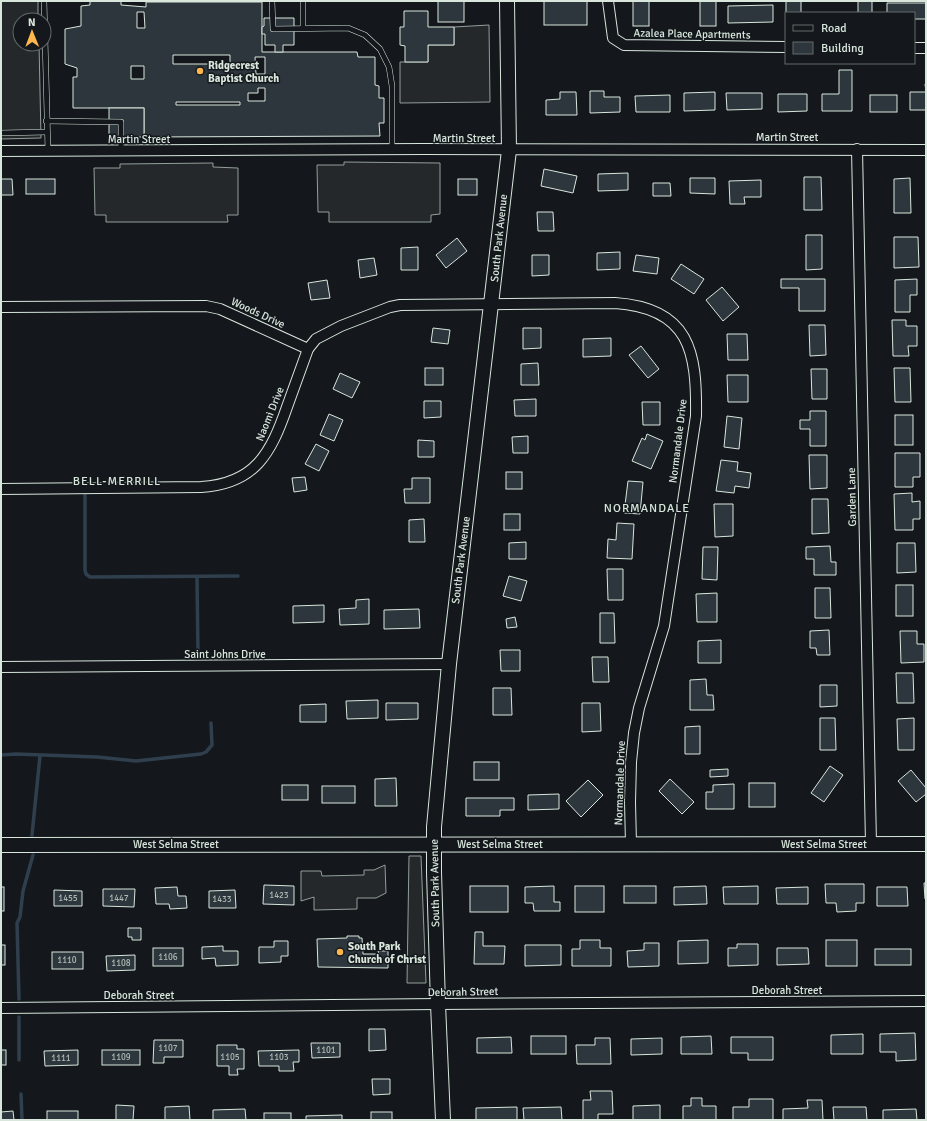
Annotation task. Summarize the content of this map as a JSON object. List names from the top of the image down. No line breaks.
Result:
{"streets":{"street":["Azalea Place Apartments","Martin Street","South Park Avenue","Woods Drive","Naomi Drive","Normandale Drive","Garden Lane","Saint Johns Drive","West Selma Street","Deborah Street"]},"crossings":[["Martin Street","South Park Avenue"],["Martin Street","Garden Lane"],["South Park Avenue","Normandale Drive"],["South Park Avenue","Saint Johns Drive"],["South Park Avenue","West Selma Street"],["South Park Avenue","Deborah Street"],["Woods Drive","Naomi Drive"],["Normandale Drive","West Selma Street"],["Garden Lane","West Selma Street"]],"districts":["BELL-MERRILL","NORMANDALE"],"places":["Ridgecrest Baptist Church","South Park Church of Christ"],"house_numbers":["1423","1455","1447","1433","1106","1110","1108","1107","1101","1109","1105","1103","1111"],"legend":["Road","Building"],"north":"top"}
